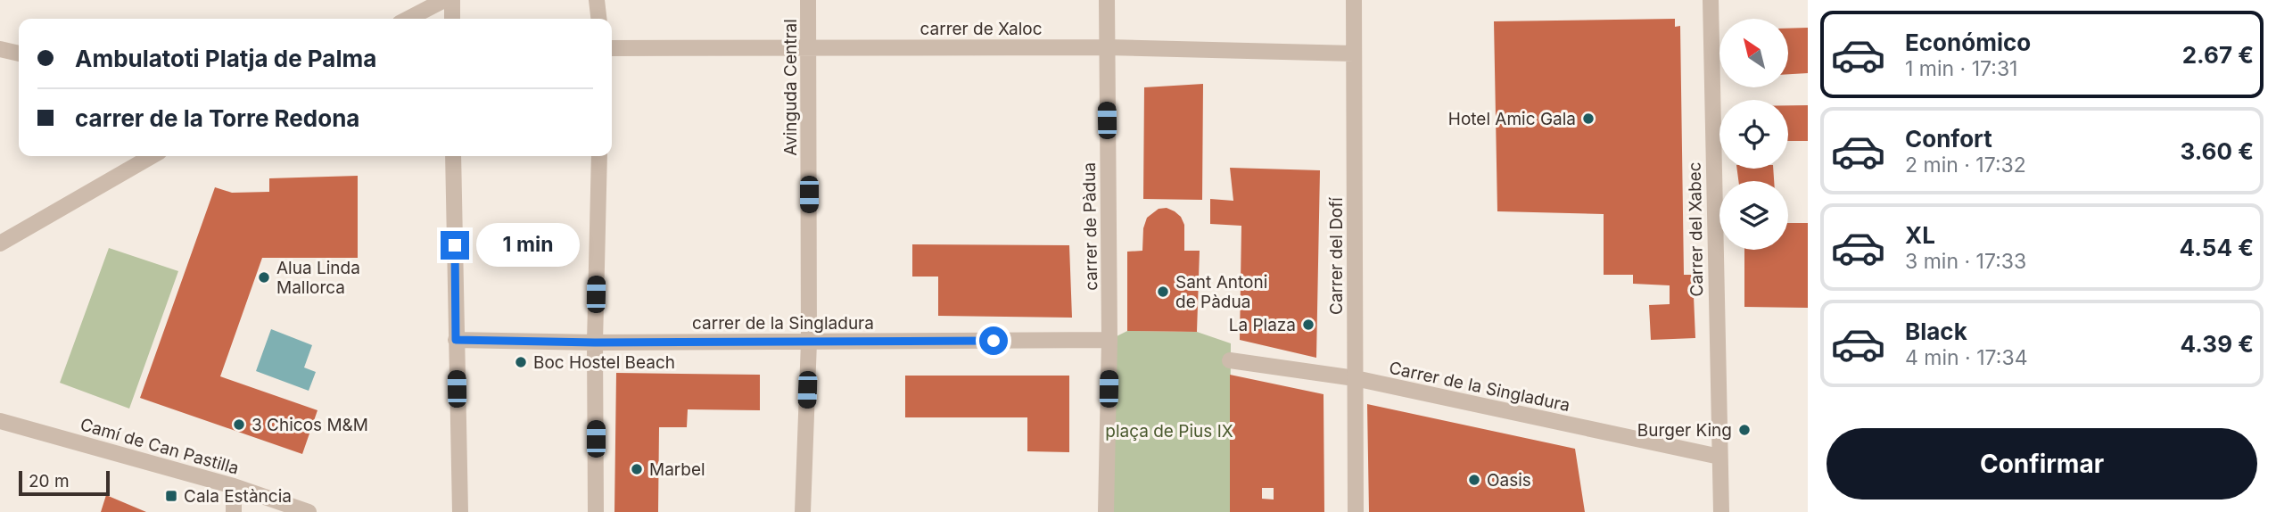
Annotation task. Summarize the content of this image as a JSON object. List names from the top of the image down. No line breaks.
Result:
{"streets":{"street":["carrer de Xaloc","Avinguda Central","carrer de Pàdua","Carrer del Xabec","Carrer del Dofí","carrer de la Singladura","Carrer de la Singladura","Camí de Can Pastilla"]},"crossings":[["carrer de Xaloc","Avinguda Central"],["carrer de Xaloc","carrer de Pàdua"],["carrer de Xaloc","Carrer del Dofí"],["Avinguda Central","carrer de la Singladura"],["carrer de Pàdua","carrer de la Singladura"],["Carrer del Xabec","Carrer de la Singladura"],["Carrer del Dofí","Carrer de la Singladura"]],"parks":["plaça de Pius IX"],"places":{"other":["Hotel Amic Gala","Alua Linda Mallorca","Sant Antoni de Pàdua","La Plaza","Boc Hostel Beach","3 Chicos M&M","Burger King","Marbel","Oasis"],"transit":["Cala Estància"]},"scale_bar":"20 m","north":"top left","page":{"list":[{"name":"Económico","note":"1 min · 17:31","value":"2.67 €"},{"name":"Confort","note":"2 min · 17:32","value":"3.60 €"},{"name":"XL","note":"3 min · 17:33","value":"4.54 €"},{"name":"Black","note":"4 min · 17:34","value":"4.39 €"}],"banner":["Ambulatoti Platja de Palma","carrer de la Torre Redona"],"bubble":"1 min","buttons":"Confirmar","scale":"20 m"}}
